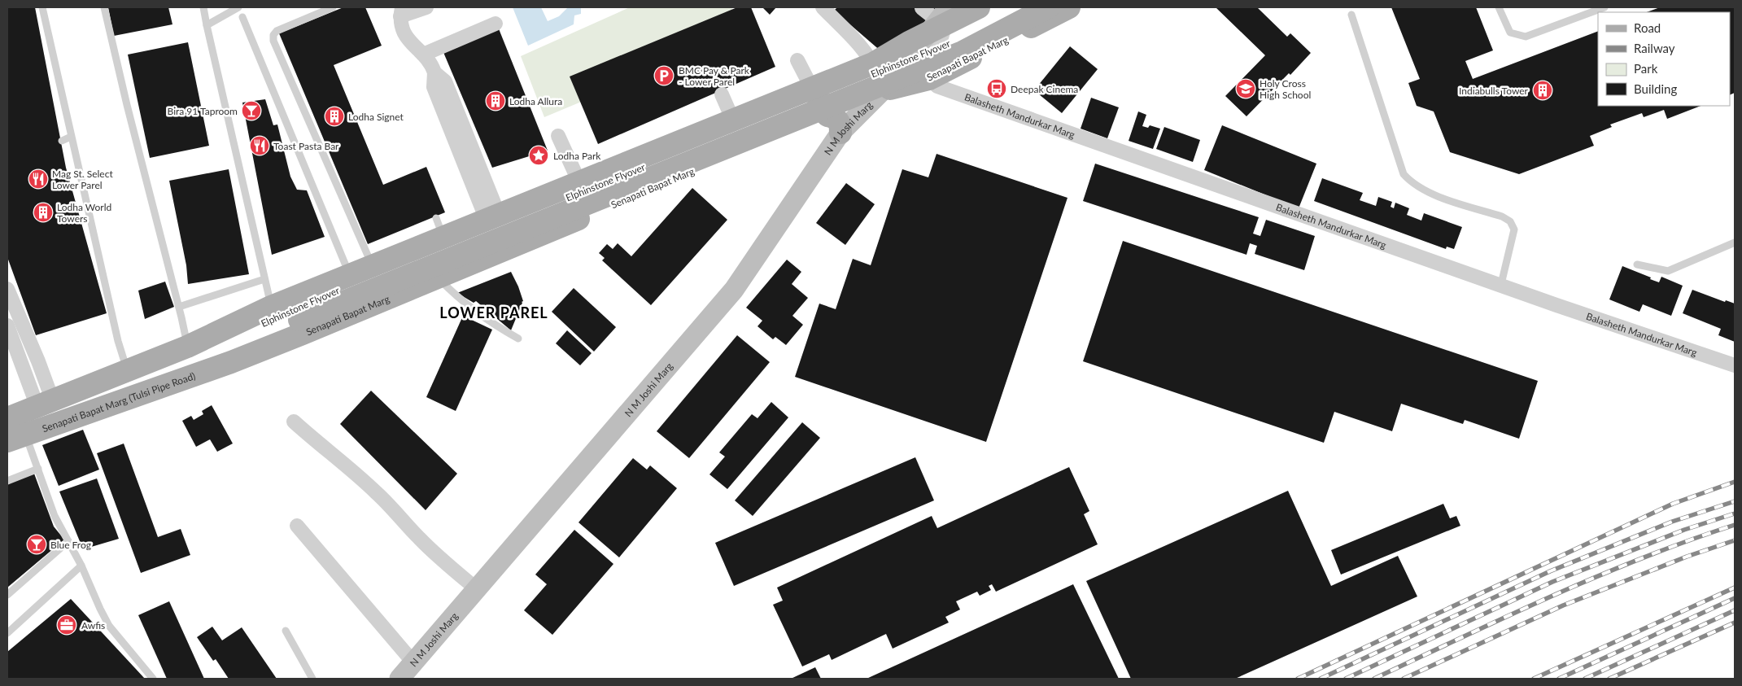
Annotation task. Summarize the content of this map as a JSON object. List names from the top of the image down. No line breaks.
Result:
{"streets":{"main road":["Elphinstone Flyover","Senapati Bapat Marg","N M Joshi Marg","Senapati Bapat Marg (Tulsi Pipe Road)"],"street":["Balasheth Mandurkar Marg"]},"crossings":[["Elphinstone Flyover","Senapati Bapat Marg"],["Elphinstone Flyover","Senapati Bapat Marg (Tulsi Pipe Road)"],["Senapati Bapat Marg","Balasheth Mandurkar Marg"],["Senapati Bapat Marg","N M Joshi Marg"],["Senapati Bapat Marg","Senapati Bapat Marg (Tulsi Pipe Road)"]],"districts":["LOWER PAREL"],"places":{"parking":["BMC Pay & Park - Lower Parel"],"bus stop":["Deepak Cinema"],"school or university":["Holy Cross High School"],"building":["Indiabulls Tower","Lodha Allura","Lodha Signet","Lodha World Towers"],"bar":["Bira 91 Taproom","Blue Frog"],"restaurant":["Toast Pasta Bar","Mag St. Select Lower Parel"],"place":["Lodha Park"],"office":["Awfis"]},"legend":["Road","Railway","Park","Building"]}
